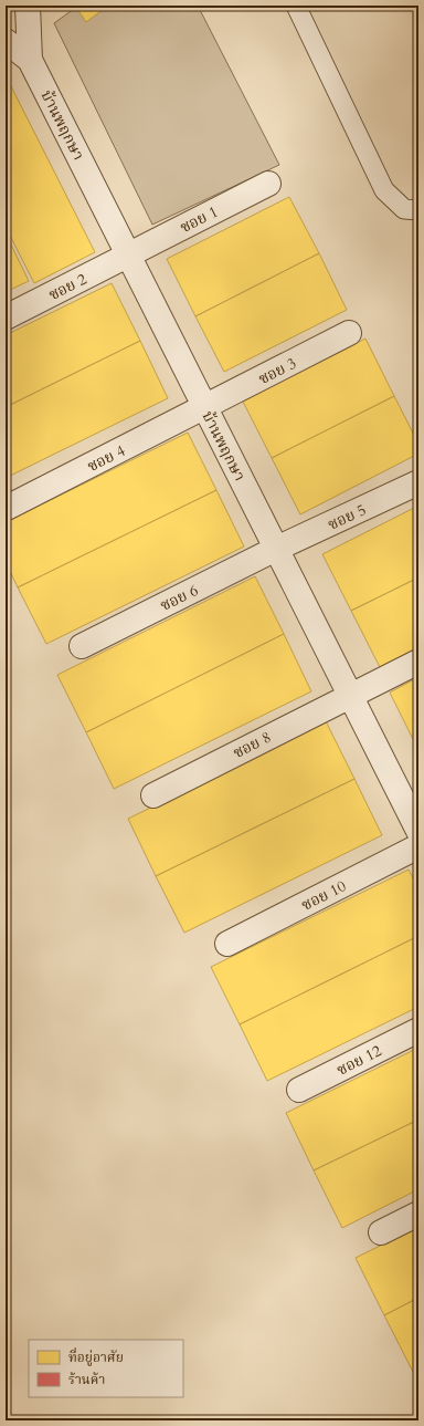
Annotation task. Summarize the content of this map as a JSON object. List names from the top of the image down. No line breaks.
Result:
{"streets":{"street":["บ้านพฤกษา","ซอย 1","ซอย 2","ซอย 3","ซอย 4","ซอย 5","ซอย 6","ซอย 8","ซอย 10","ซอย 12"]},"crossings":[["บ้านพฤกษา","ซอย 1"],["บ้านพฤกษา","ซอย 2"],["บ้านพฤกษา","ซอย 3"],["บ้านพฤกษา","ซอย 4"],["บ้านพฤกษา","ซอย 5"],["บ้านพฤกษา","ซอย 6"],["บ้านพฤกษา","ซอย 8"],["ซอย 1","ซอย 2"],["ซอย 3","ซอย 4"],["ซอย 5","ซอย 6"]],"legend":["ที่อยู่อาศัย","ร้านค้า"]}
